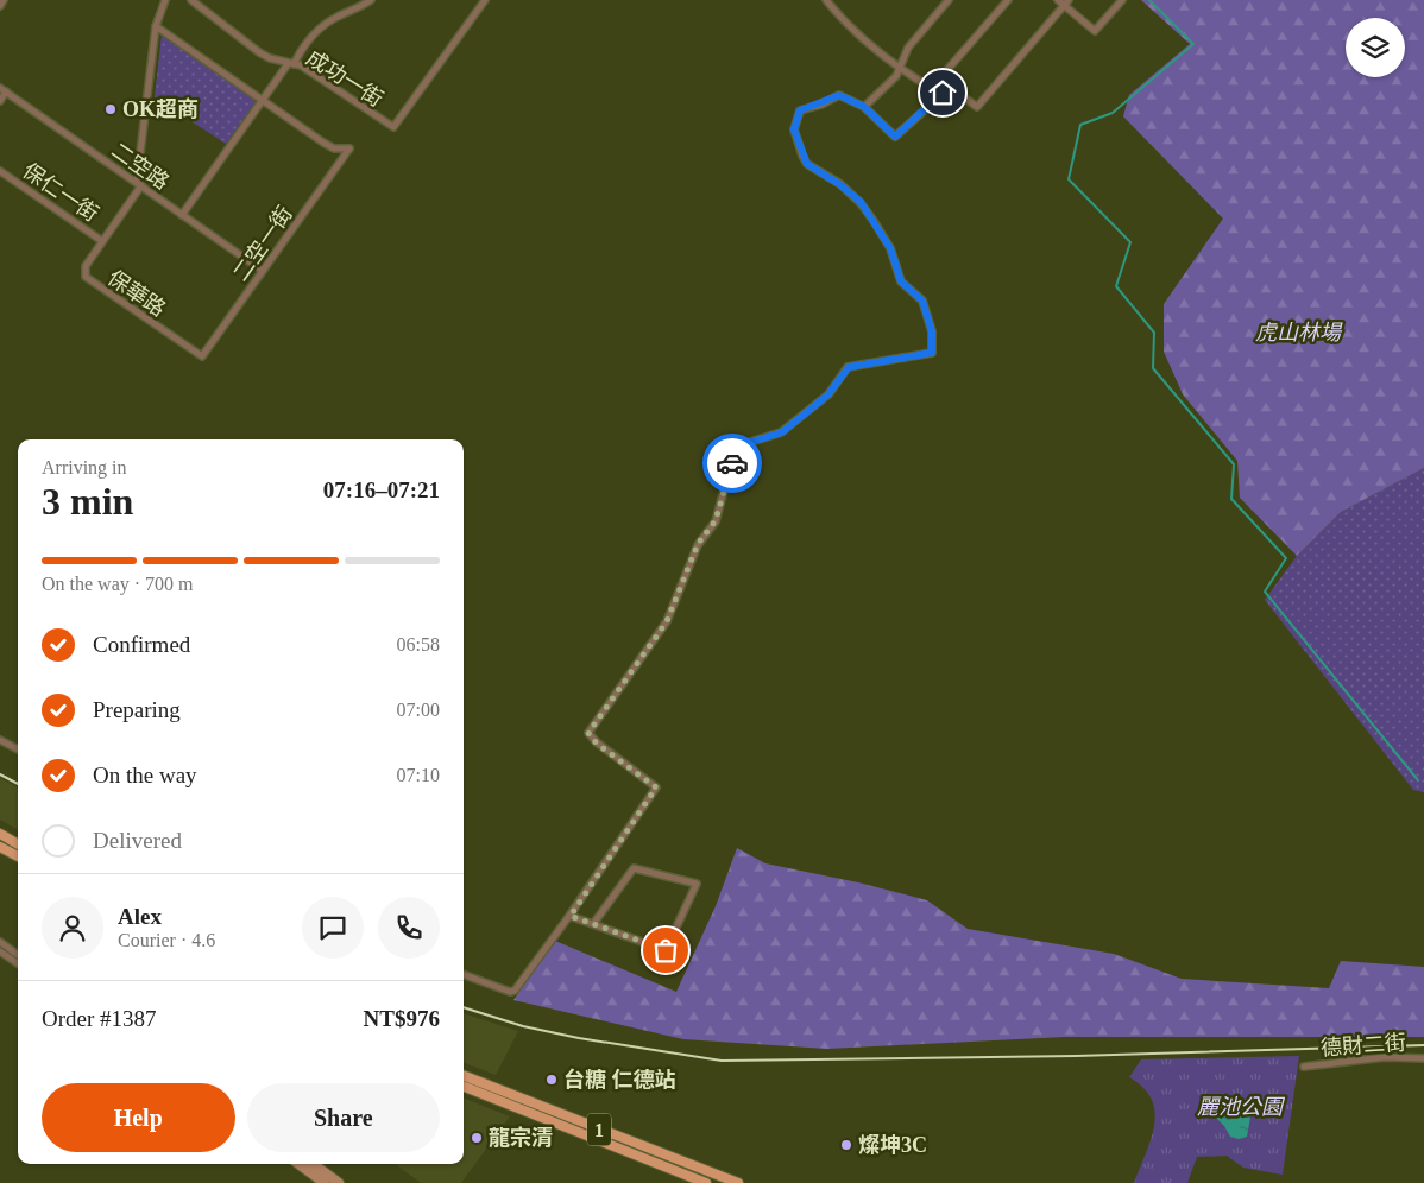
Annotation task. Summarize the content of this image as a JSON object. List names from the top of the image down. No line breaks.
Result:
{"streets":{"main road":["1"],"street":["成功一街","二空路","保仁一街","二空一街","保華路","德財二街"]},"crossings":[["二空路","二空一街"],["二空路","保華路"],["保仁一街","保華路"],["二空一街","保華路"]],"parks":["虎山林場","麗池公園"],"places":["OK超商","台糖 仁德站","龍宗清","燦坤3C"],"page":{"heading":["3 min","Arriving in","07:16–07:21"],"panel":["Alex","Courier · 4.6","Order #1387","NT$976"],"bar":"On the way · 700 m","list":[["Confirmed","06:58"],["Preparing","07:00"],["On the way","07:10"],"Delivered"],"buttons":["Help","Share"]}}
